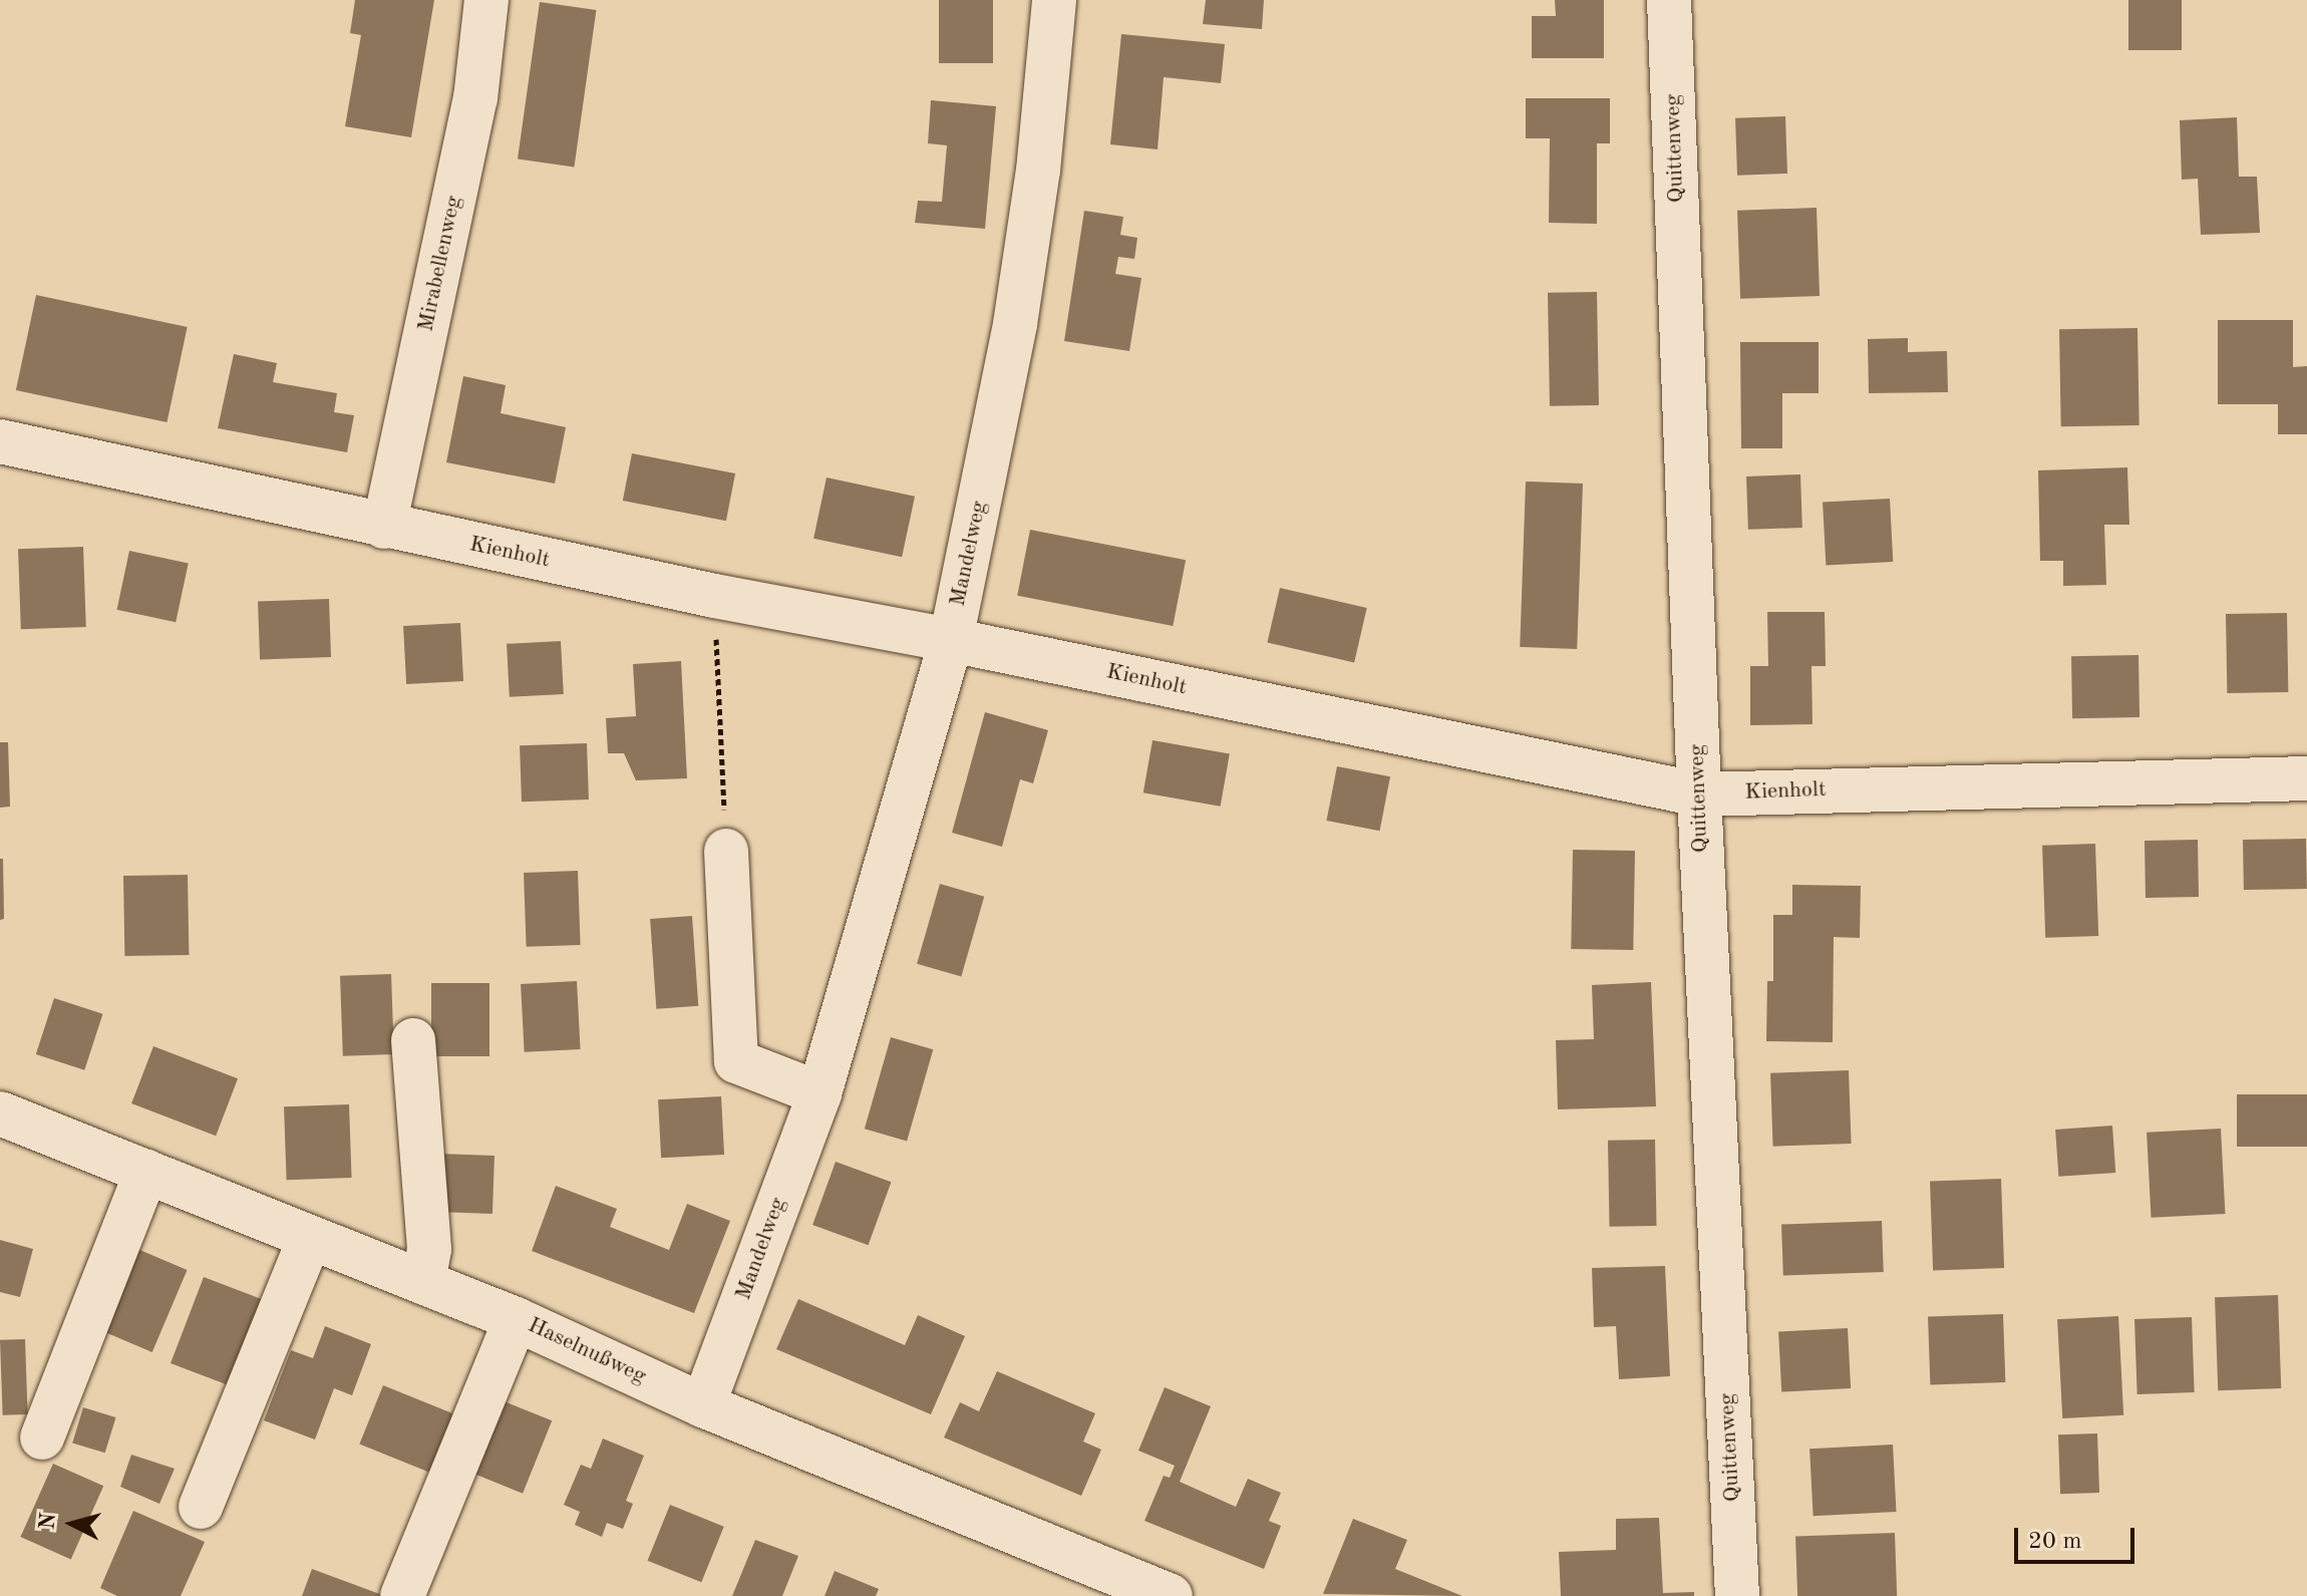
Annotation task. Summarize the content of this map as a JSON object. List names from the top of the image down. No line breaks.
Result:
{"streets":{"street":["Quittenweg","Mirabellenweg","Kienholt","Mandelweg","Haselnußweg"]},"crossings":[["Quittenweg","Kienholt"],["Mirabellenweg","Kienholt"],["Kienholt","Mandelweg"],["Mandelweg","Haselnußweg"]],"scale_bar":"20 m","north":"left"}
